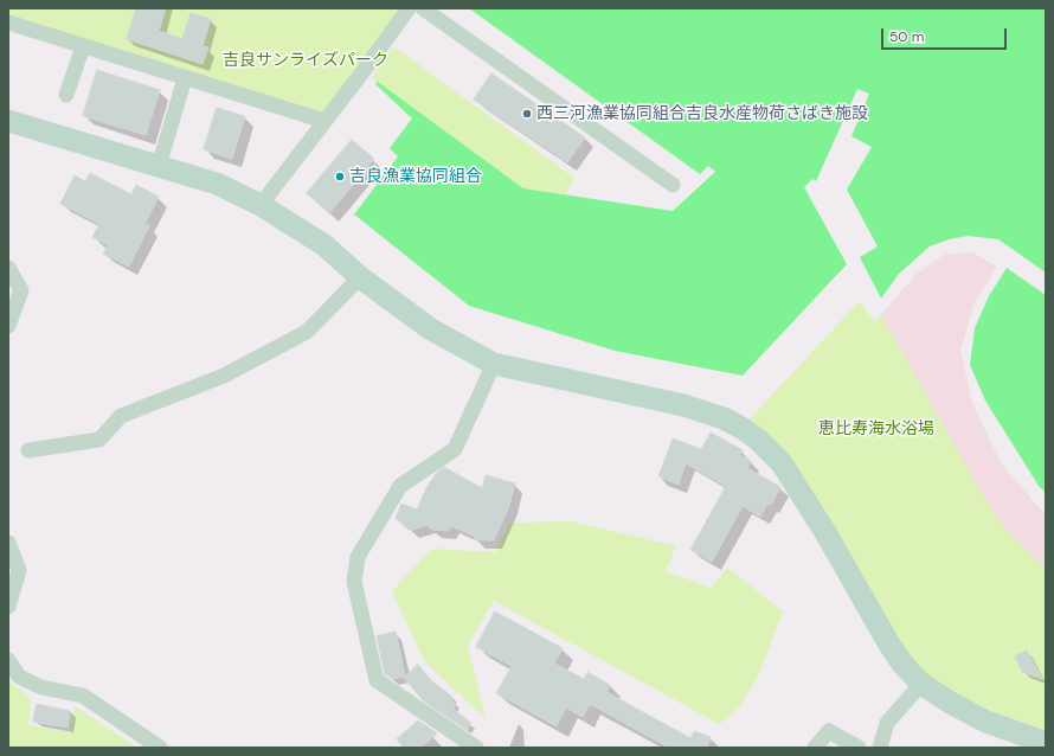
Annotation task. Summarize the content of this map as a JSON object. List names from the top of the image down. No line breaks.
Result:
{"parks":["吉良サンライズパーク","恵比寿海水浴場"],"places":["西三河漁業協同組合吉良水産物荷さばき施設","吉良漁業協同組合"],"scale_bar":"50 m"}
